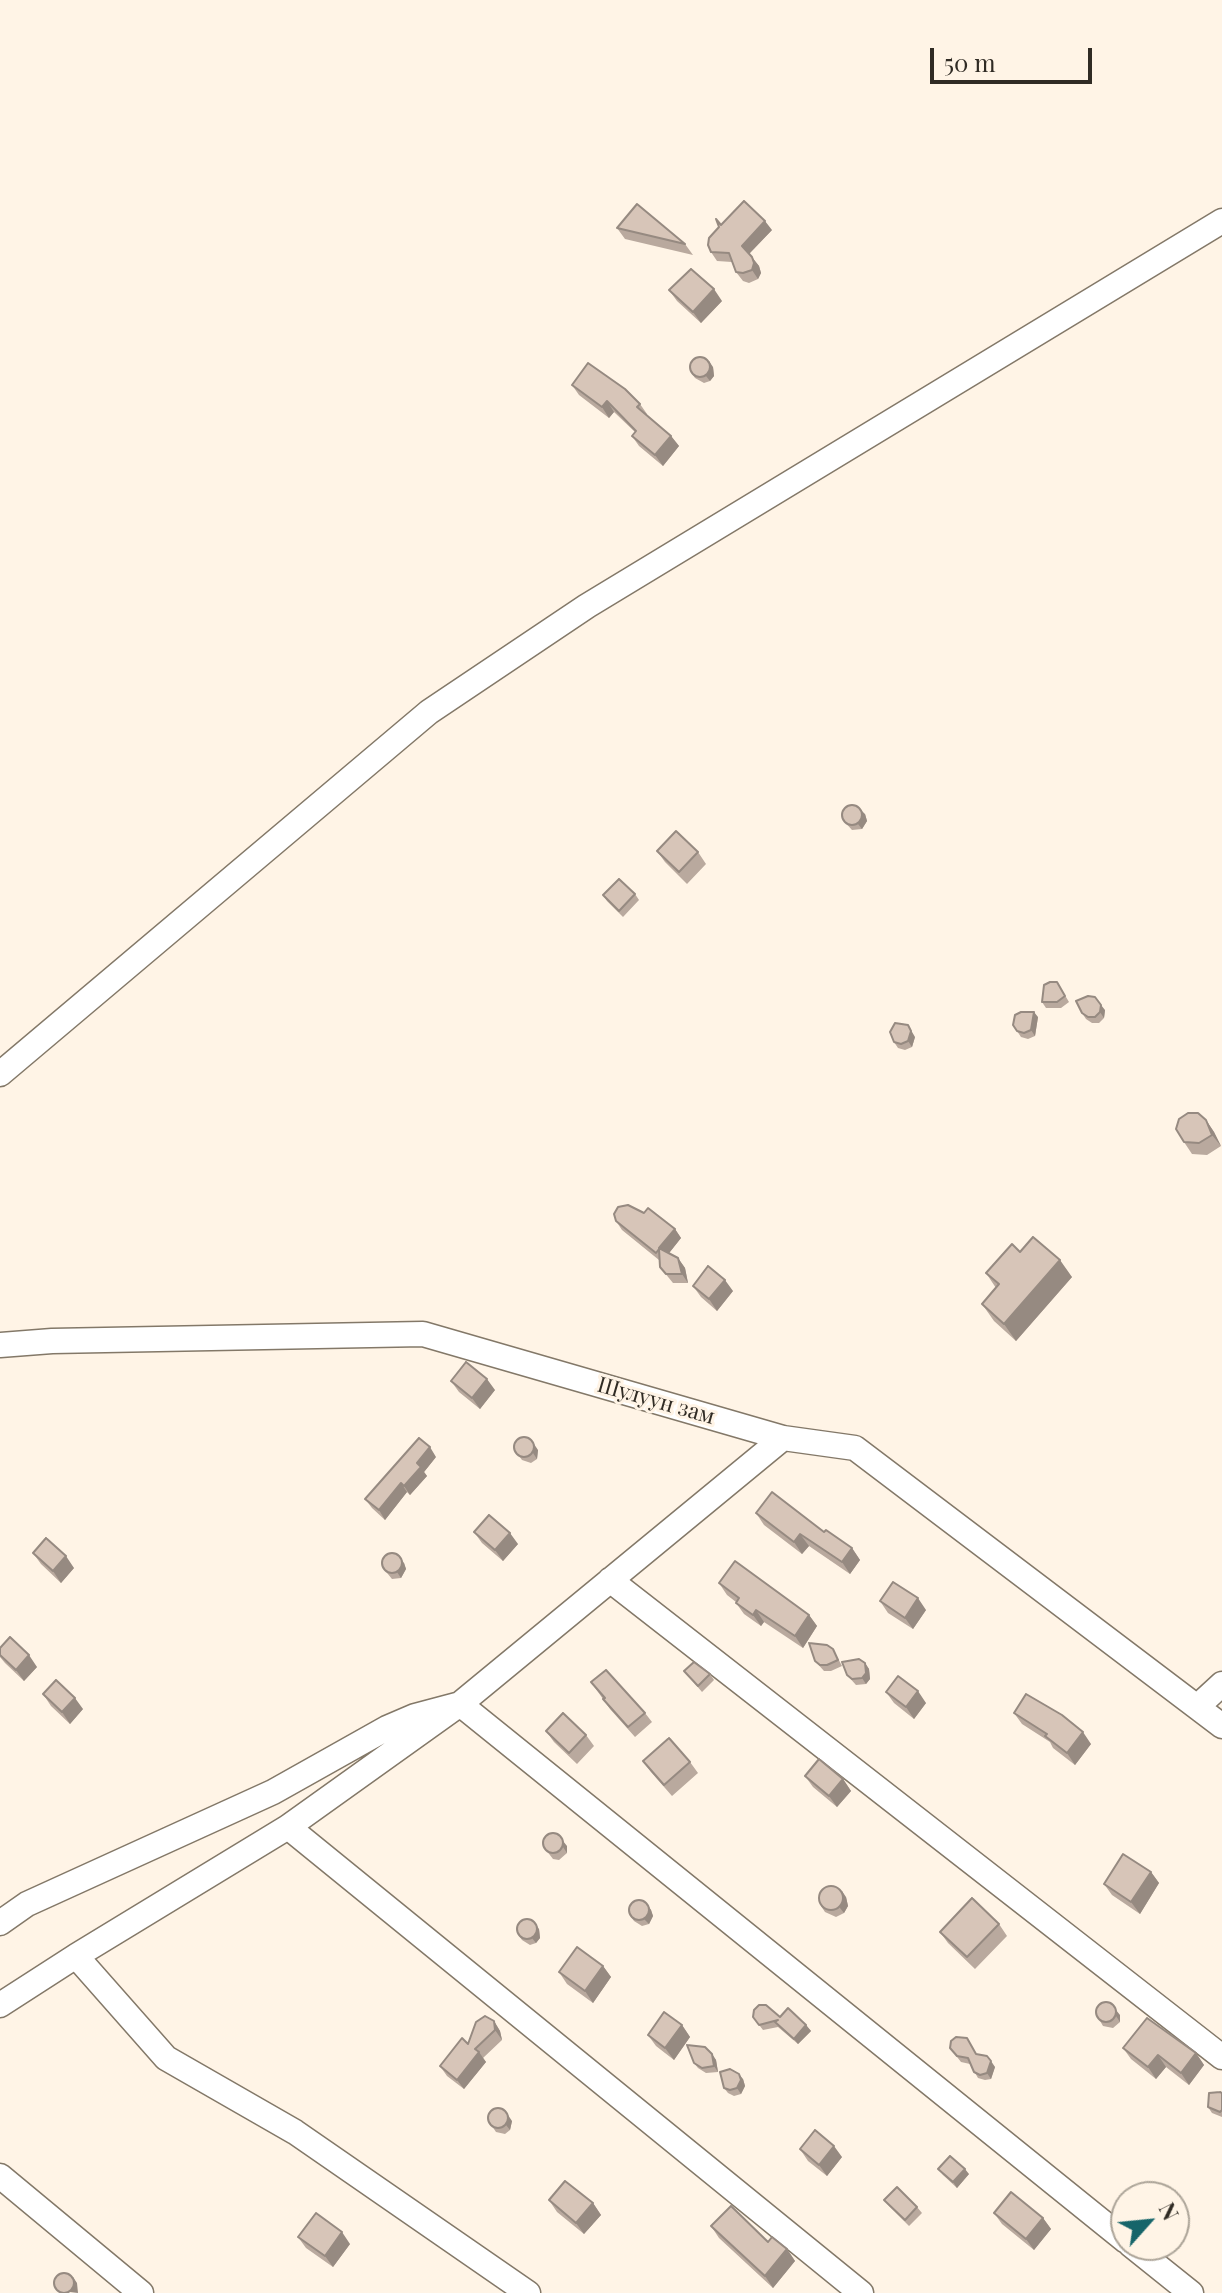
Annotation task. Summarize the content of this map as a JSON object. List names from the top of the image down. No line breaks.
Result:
{"streets":{"street":["Шулуун зам"]},"scale_bar":"50 m","north":"top right"}
